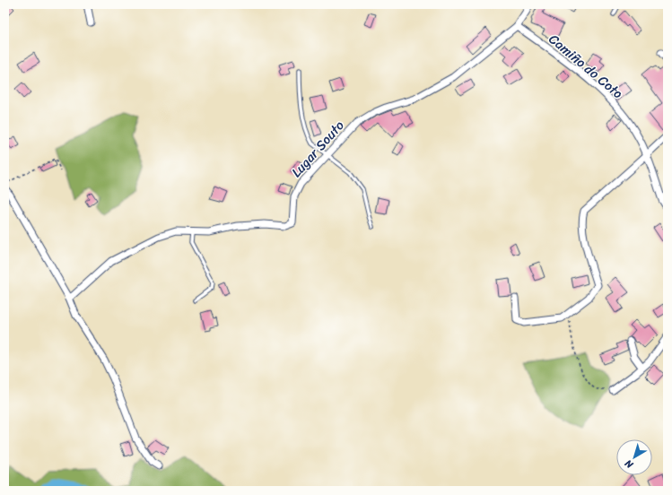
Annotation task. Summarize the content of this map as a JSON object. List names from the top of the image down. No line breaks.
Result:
{"streets":{"street":["Camiño do Coto","Lugar Souto"]},"crossings":[["Camiño do Coto","Lugar Souto"]],"north":"bottom left"}
